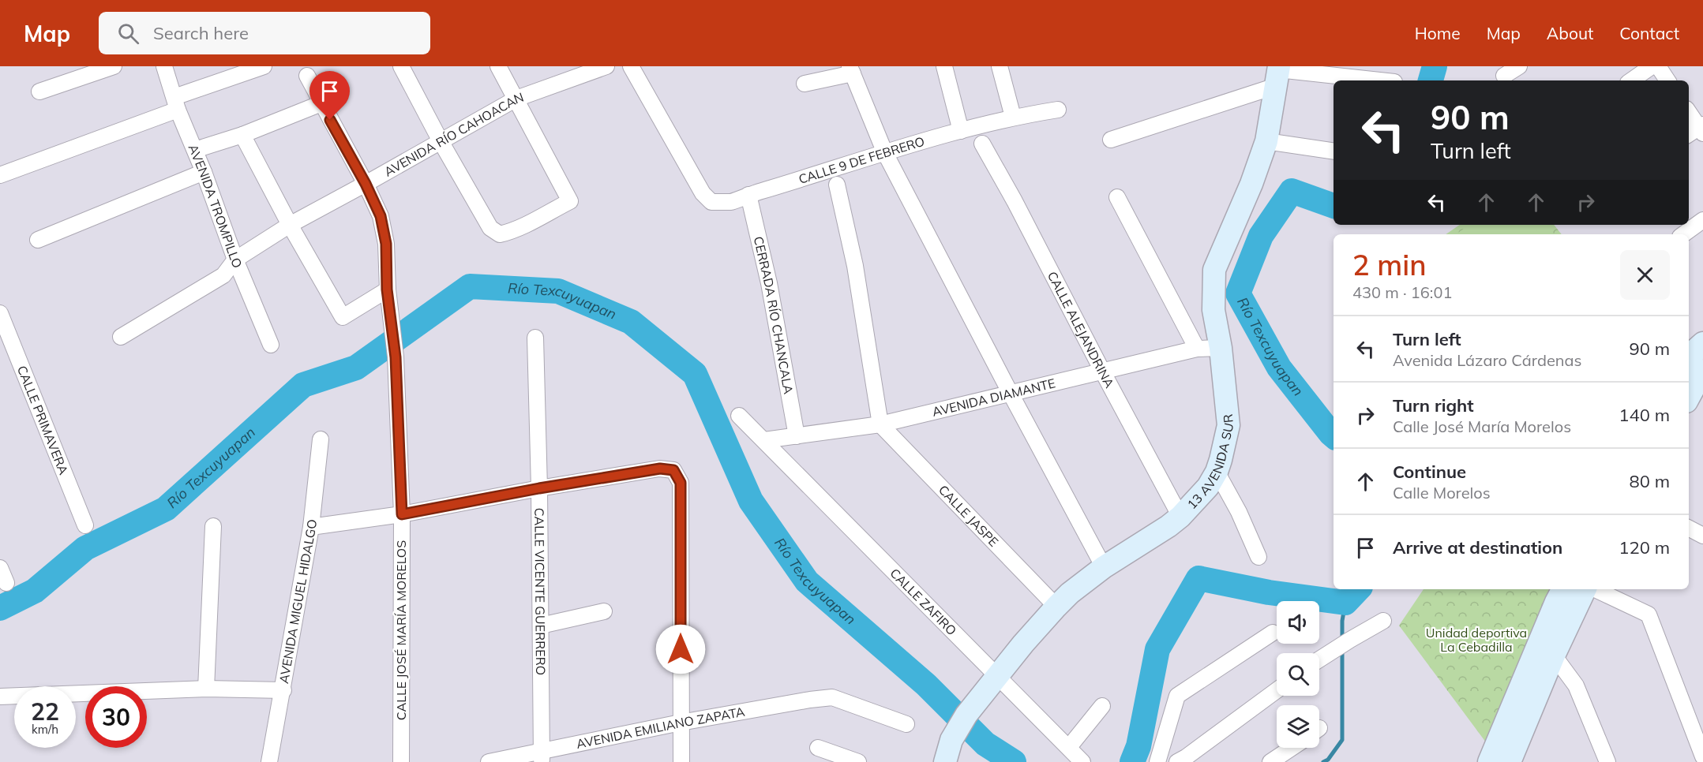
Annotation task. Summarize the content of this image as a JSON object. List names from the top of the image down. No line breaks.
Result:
{"streets":{"street":["AVENIDA RÍO CAHOACAN","CALLE 9 DE FEBRERO","AVENIDA TROMPILLO","CERRADA RÍO CHANCALA","CALLE ALEJANDRINA","AVENIDA DIAMANTE","CALLE PRIMAVERA","13 AVENIDA SUR","CALLE JASPE","CALLE VICENTE GUERRERO","AVENIDA MIGUEL HIDALGO","CALLE ZAFIRO","CALLE JOSÉ MARÍA MORELOS","AVENIDA EMILIANO ZAPATA"]},"crossings":[["AVENIDA RÍO CAHOACAN","AVENIDA TROMPILLO"],["AVENIDA RÍO CAHOACAN","CALLE JOSÉ MARÍA MORELOS"],["CALLE 9 DE FEBRERO","CERRADA RÍO CHANCALA"],["CERRADA RÍO CHANCALA","AVENIDA DIAMANTE"],["CALLE ALEJANDRINA","AVENIDA DIAMANTE"],["CALLE ALEJANDRINA","13 AVENIDA SUR"],["AVENIDA DIAMANTE","13 AVENIDA SUR"],["AVENIDA DIAMANTE","CALLE JASPE"],["AVENIDA DIAMANTE","CALLE ZAFIRO"],["13 AVENIDA SUR","CALLE JASPE"],["13 AVENIDA SUR","CALLE ZAFIRO"],["CALLE VICENTE GUERRERO","AVENIDA EMILIANO ZAPATA"]],"water":["Río Texcuyuapan"],"parks":["Unidad deportiva La Cebadilla"],"page":{"header":"Map","search":"Search here","nav":["Home","Map","About","Contact"],"turn":["90 m","Turn left"],"heading":["2 min","430 m · 16:01"],"list":[{"name":"Turn left","note":"Avenida Lázaro Cárdenas","value":"90 m"},{"name":"Turn right","note":"Calle José María Morelos","value":"140 m"},{"name":"Continue","note":"Calle Morelos","value":"80 m"},{"name":"Arrive at destination","value":"120 m"}],"speed":"22 km/h","limit":"30"}}
